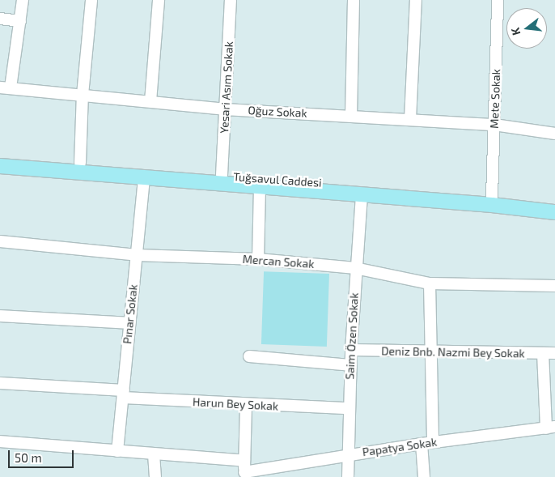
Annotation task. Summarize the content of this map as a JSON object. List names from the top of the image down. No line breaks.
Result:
{"streets":{"main road":["Tuğsavul Caddesi"],"street":["Yesari Asım Sokak","Mete Sokak","Oğuz Sokak","Mercan Sokak","Pınar Sokak","Saim Özen Sokak","Deniz Bnb. Nazmi Bey Sokak","Harun Bey Sokak","Papatya Sokak"]},"crossings":[["Yesari Asım Sokak","Oğuz Sokak"],["Yesari Asım Sokak","Tuğsavul Caddesi"],["Mete Sokak","Oğuz Sokak"],["Mete Sokak","Tuğsavul Caddesi"],["Mercan Sokak","Pınar Sokak"],["Mercan Sokak","Saim Özen Sokak"],["Pınar Sokak","Harun Bey Sokak"],["Saim Özen Sokak","Deniz Bnb. Nazmi Bey Sokak"],["Saim Özen Sokak","Harun Bey Sokak"],["Saim Özen Sokak","Papatya Sokak"]],"scale_bar":"50 m","north":"left"}
